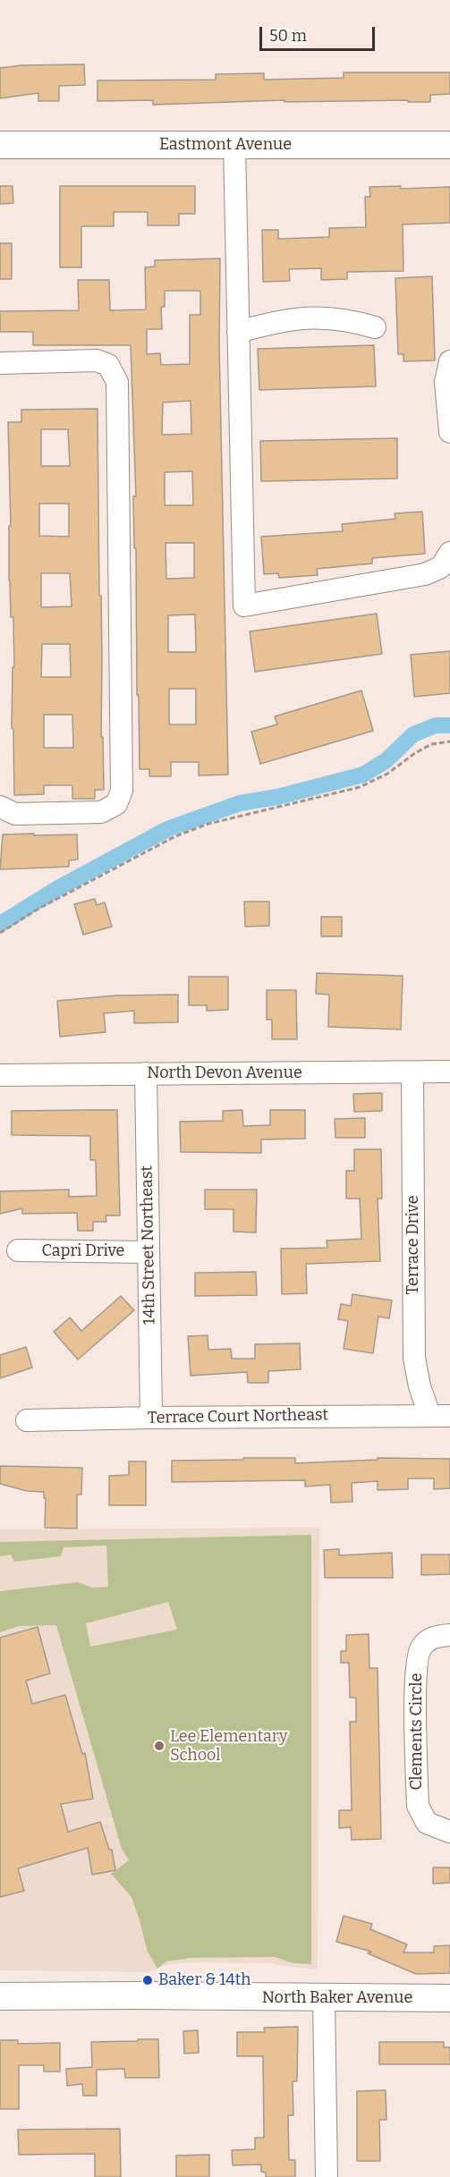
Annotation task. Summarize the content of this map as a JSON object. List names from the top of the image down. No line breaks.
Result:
{"streets":{"main road":["Eastmont Avenue","North Baker Avenue"],"street":["North Devon Avenue","14th Street Northeast","Terrace Drive","Capri Drive","Terrace Court Northeast","Clements Circle"]},"crossings":[["North Devon Avenue","14th Street Northeast"],["North Devon Avenue","Terrace Drive"],["14th Street Northeast","Capri Drive"],["14th Street Northeast","Terrace Court Northeast"],["Terrace Drive","Terrace Court Northeast"]],"places":["Lee Elementary School","Baker & 14th"],"scale_bar":"50 m"}
